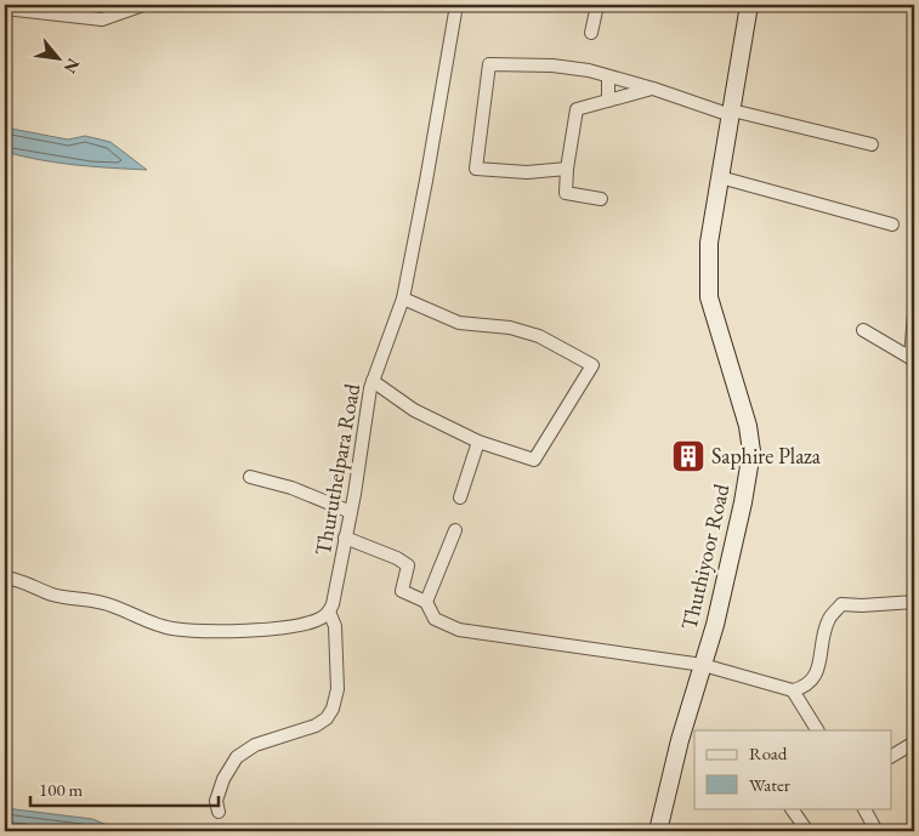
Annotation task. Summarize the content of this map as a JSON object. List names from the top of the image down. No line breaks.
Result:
{"streets":{"main road":["Thuthiyoor Road"],"street":["Thuruthelpara Road"]},"places":{"building":["Saphire Plaza"]},"legend":["Road","Water"],"scale_bar":"100 m","north":"bottom right"}
